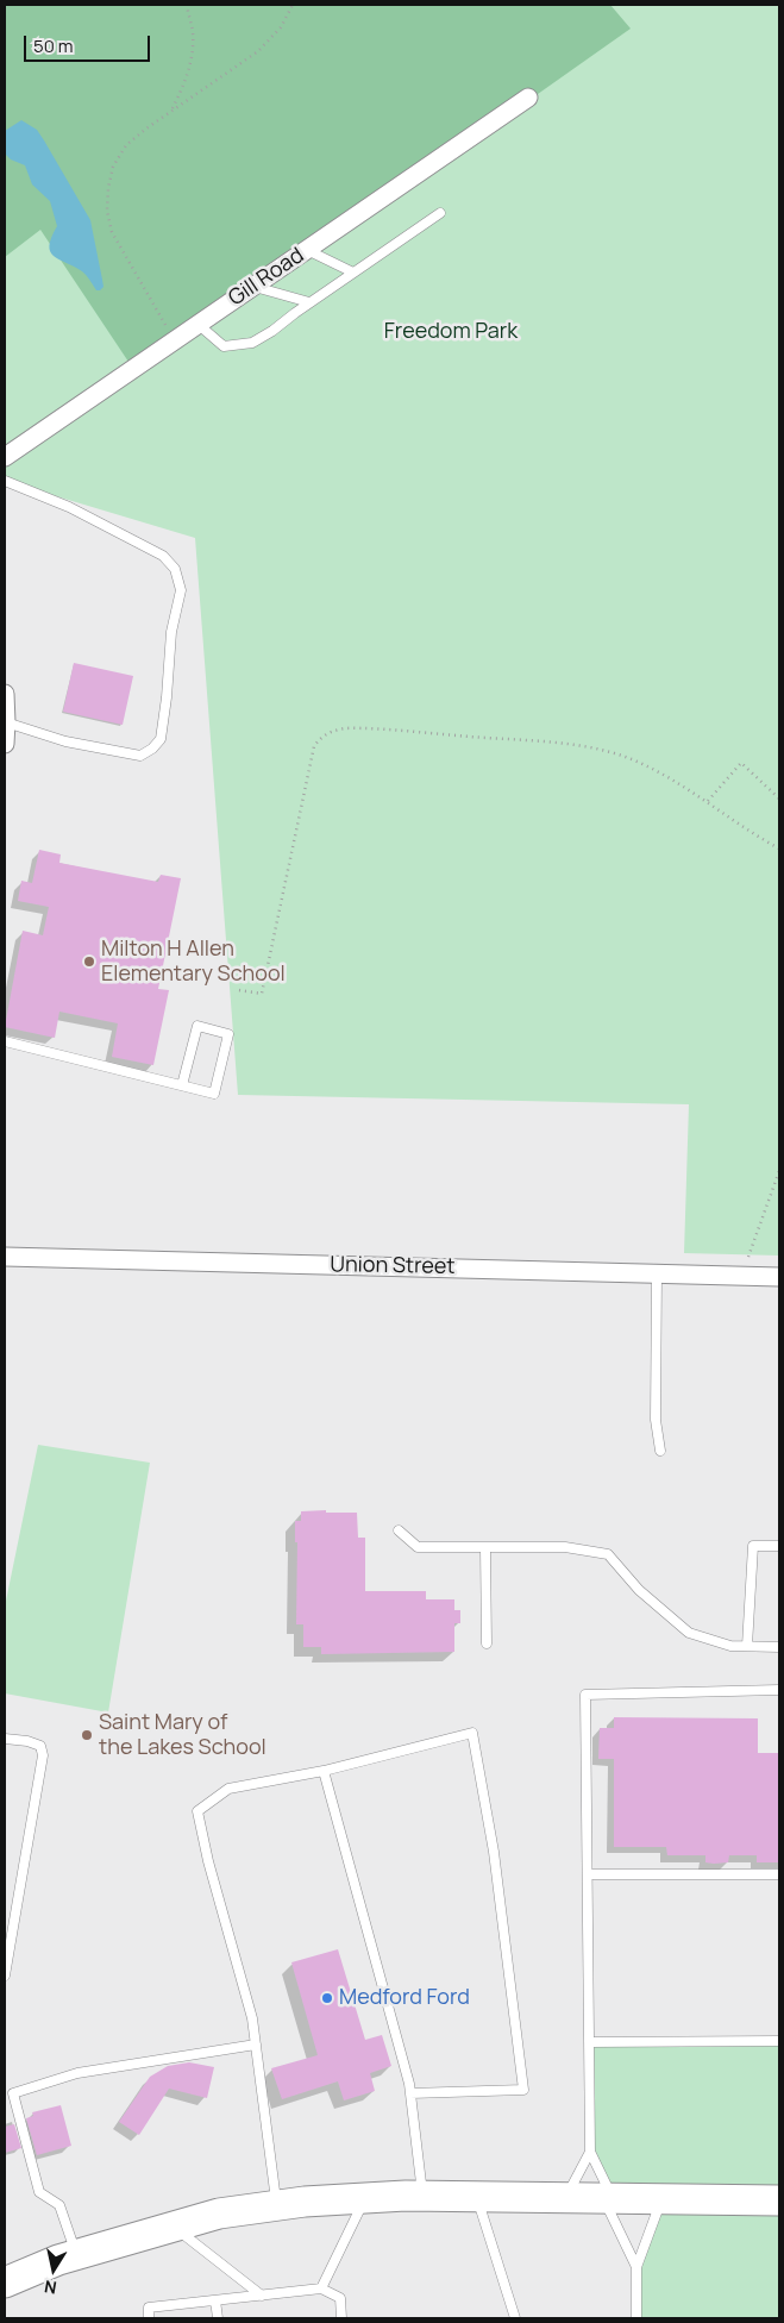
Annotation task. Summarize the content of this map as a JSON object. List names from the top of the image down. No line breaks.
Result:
{"streets":{"street":["Gill Road","Union Street"]},"parks":["Freedom Park"],"places":["Milton H Allen Elementary School","Saint Mary of the Lakes School","Medford Ford"],"scale_bar":"50 m","north":"bottom"}
